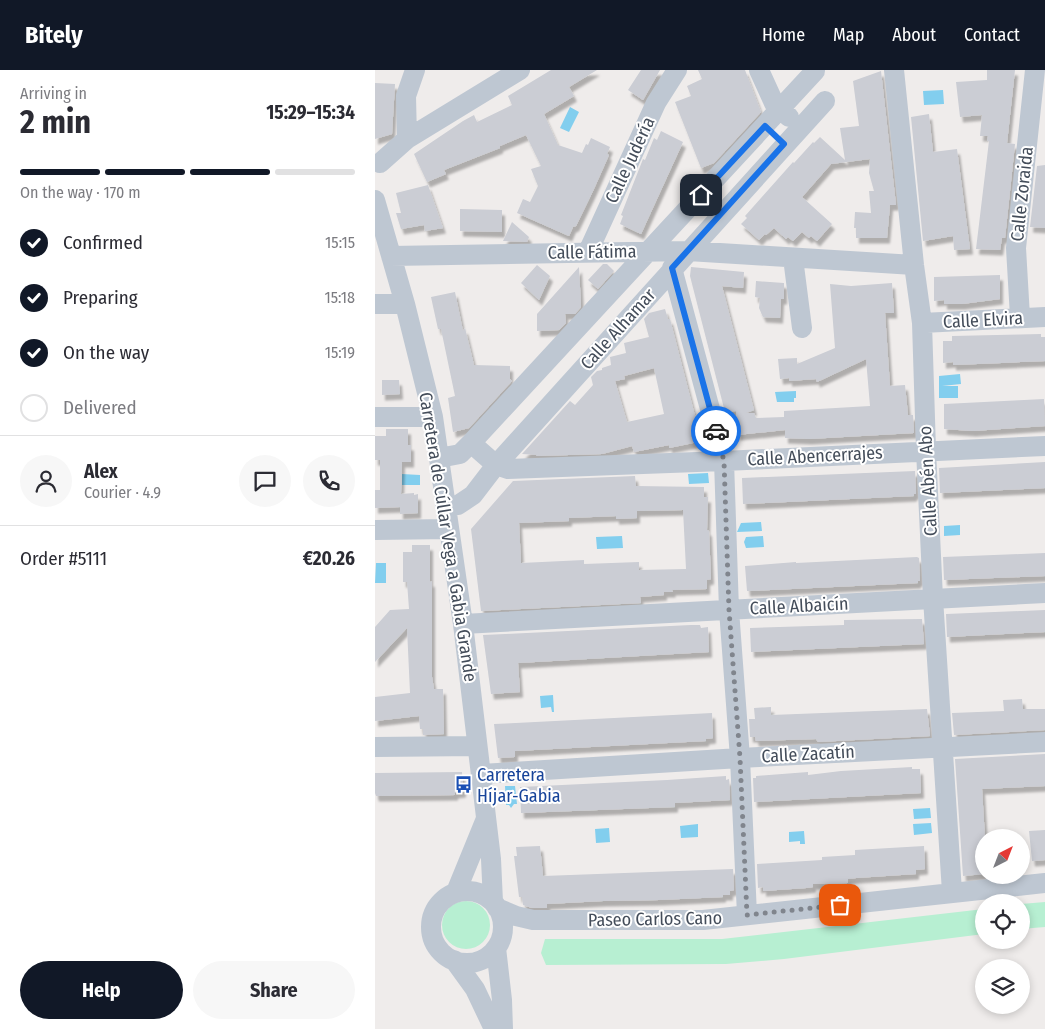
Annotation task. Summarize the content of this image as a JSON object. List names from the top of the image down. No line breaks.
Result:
{"streets":{"street":["Calle Judería","Calle Zoraida","Calle Fátima","Calle Elvira","Calle Alhamar","Calle Abencerrajes","Calle Abén Abo","Carretera de Cúllar Vega a Gabia Grande","Calle Albaicín","Calle Zacatín","Paseo Carlos Cano"]},"crossings":[["Calle Judería","Calle Fátima"],["Calle Zoraida","Calle Elvira"],["Calle Fátima","Calle Alhamar"],["Calle Fátima","Calle Abén Abo"],["Calle Fátima","Carretera de Cúllar Vega a Gabia Grande"],["Calle Elvira","Calle Abén Abo"],["Calle Alhamar","Calle Abencerrajes"],["Calle Alhamar","Carretera de Cúllar Vega a Gabia Grande"],["Calle Abencerrajes","Calle Abén Abo"],["Calle Abén Abo","Calle Albaicín"],["Calle Abén Abo","Calle Zacatín"],["Calle Abén Abo","Paseo Carlos Cano"],["Carretera de Cúllar Vega a Gabia Grande","Calle Albaicín"],["Carretera de Cúllar Vega a Gabia Grande","Calle Zacatín"],["Carretera de Cúllar Vega a Gabia Grande","Paseo Carlos Cano"]],"places":{"bus stop":["Carretera Híjar-Gabia"]},"north":"top right","page":{"header":"Bitely","nav":["Home","Map","About","Contact"],"heading":["2 min","Arriving in","15:29–15:34"],"panel":["Alex","Courier · 4.9","Order #5111","€20.26"],"bar":"On the way · 170 m","list":[["Confirmed","15:15"],["Preparing","15:18"],["On the way","15:19"],"Delivered"],"buttons":["Help","Share"]}}
